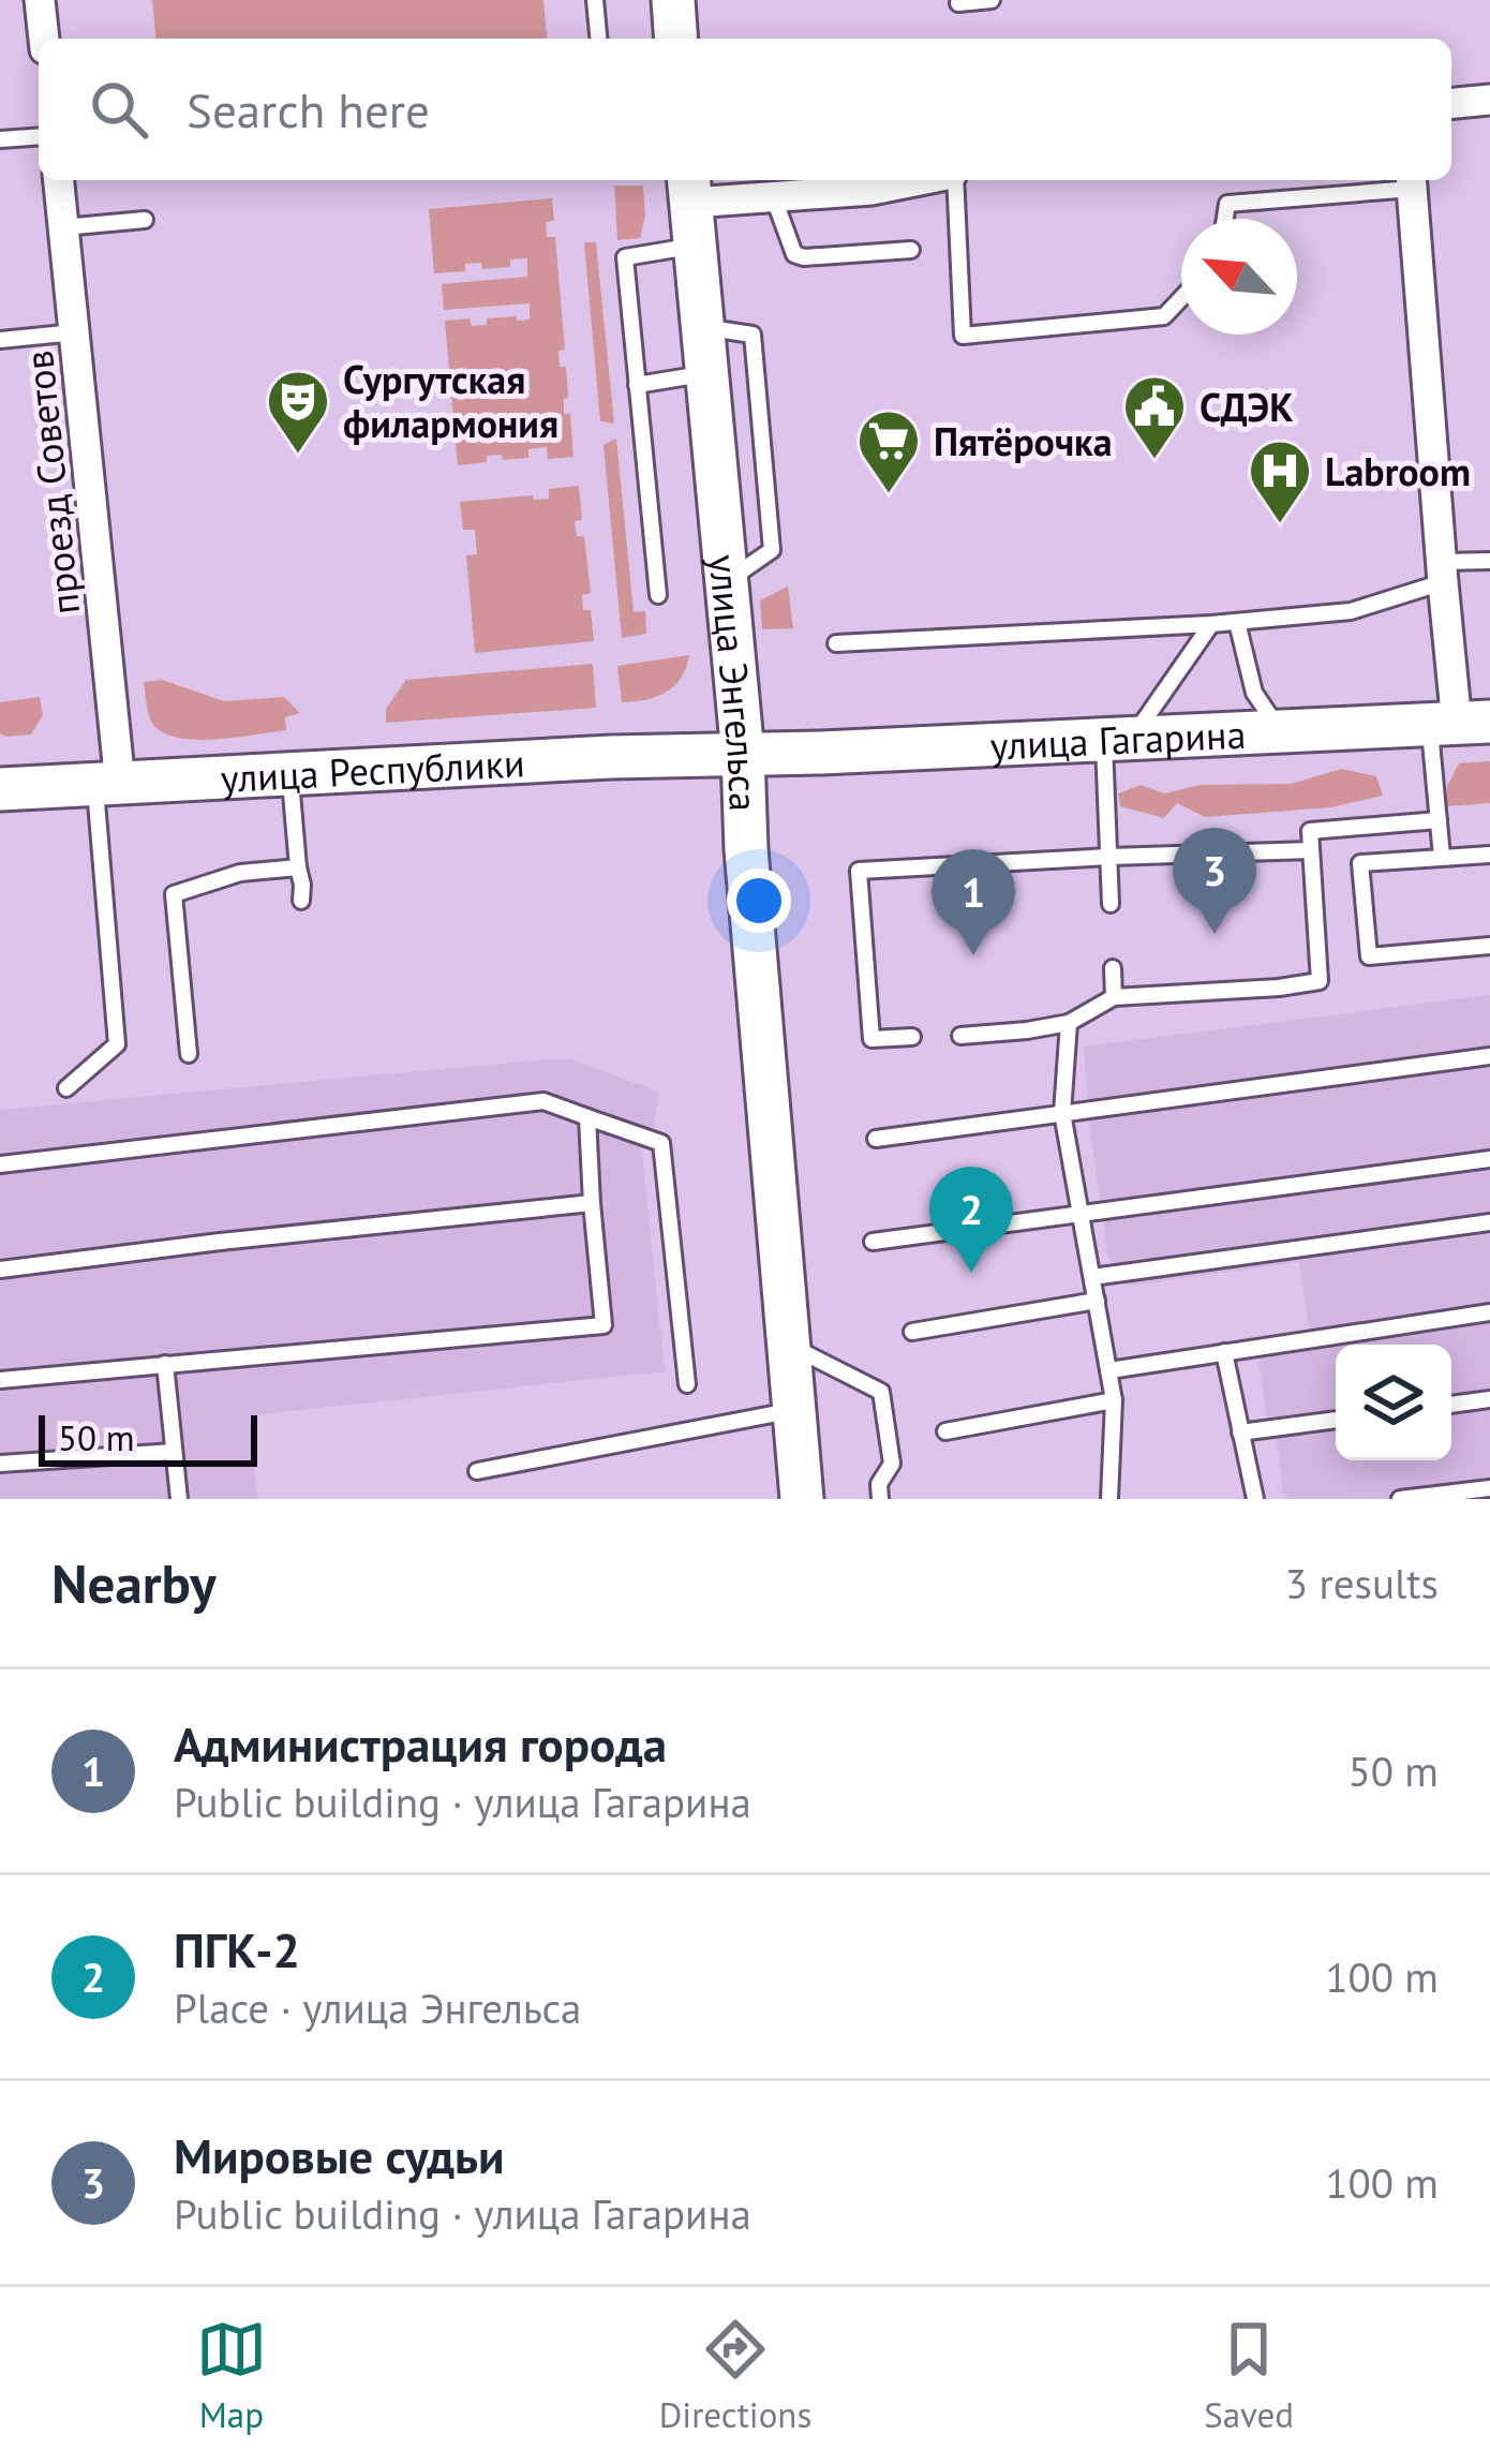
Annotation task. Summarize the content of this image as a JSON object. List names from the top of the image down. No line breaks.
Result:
{"streets":{"main road":["улица Энгельса","улица Гагарина","улица Республики"],"street":["проезд Советов"]},"crossings":[["проезд Советов","улица Республики"],["улица Энгельса","улица Гагарина"],["улица Энгельса","улица Республики"],["улица Гагарина","улица Республики"]],"places":{"theatre":["Сургутская филармония"],"public building":["СДЭК"],"supermarket":["Пятёрочка"],"hospital":["Labroom"]},"scale_bar":"50 m","north":"top left","page":{"search":"Search here","pins":["3","1","2"],"scale":"50 m","heading":["Nearby","3 results"],"list":[{"mark":"1","name":"Администрация города","note":"Public building · улица Гагарина","value":"50 m"},{"mark":"2","name":"ПГК-2","note":"Place · улица Энгельса","value":"100 m"},{"mark":"3","name":"Мировые судьи","note":"Public building · улица Гагарина","value":"100 m"}],"nav":["Map","Directions","Saved"]}}
